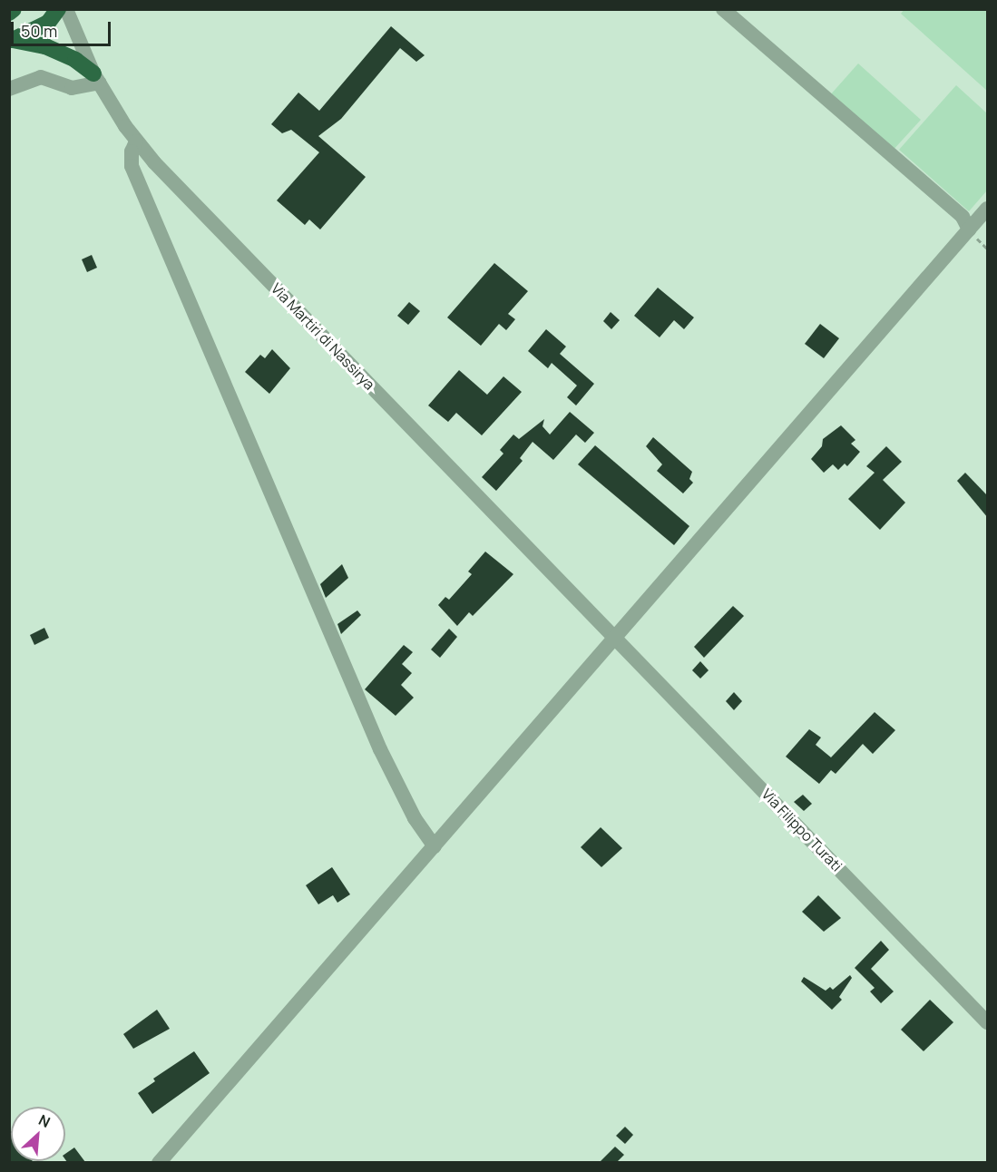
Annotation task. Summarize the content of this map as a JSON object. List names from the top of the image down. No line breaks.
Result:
{"streets":{"street":["Via Martiri di Nassirya","Via Filippo Turati"]},"crossings":[["Via Martiri di Nassirya","Via Filippo Turati"]],"scale_bar":"50 m","north":"top right"}
